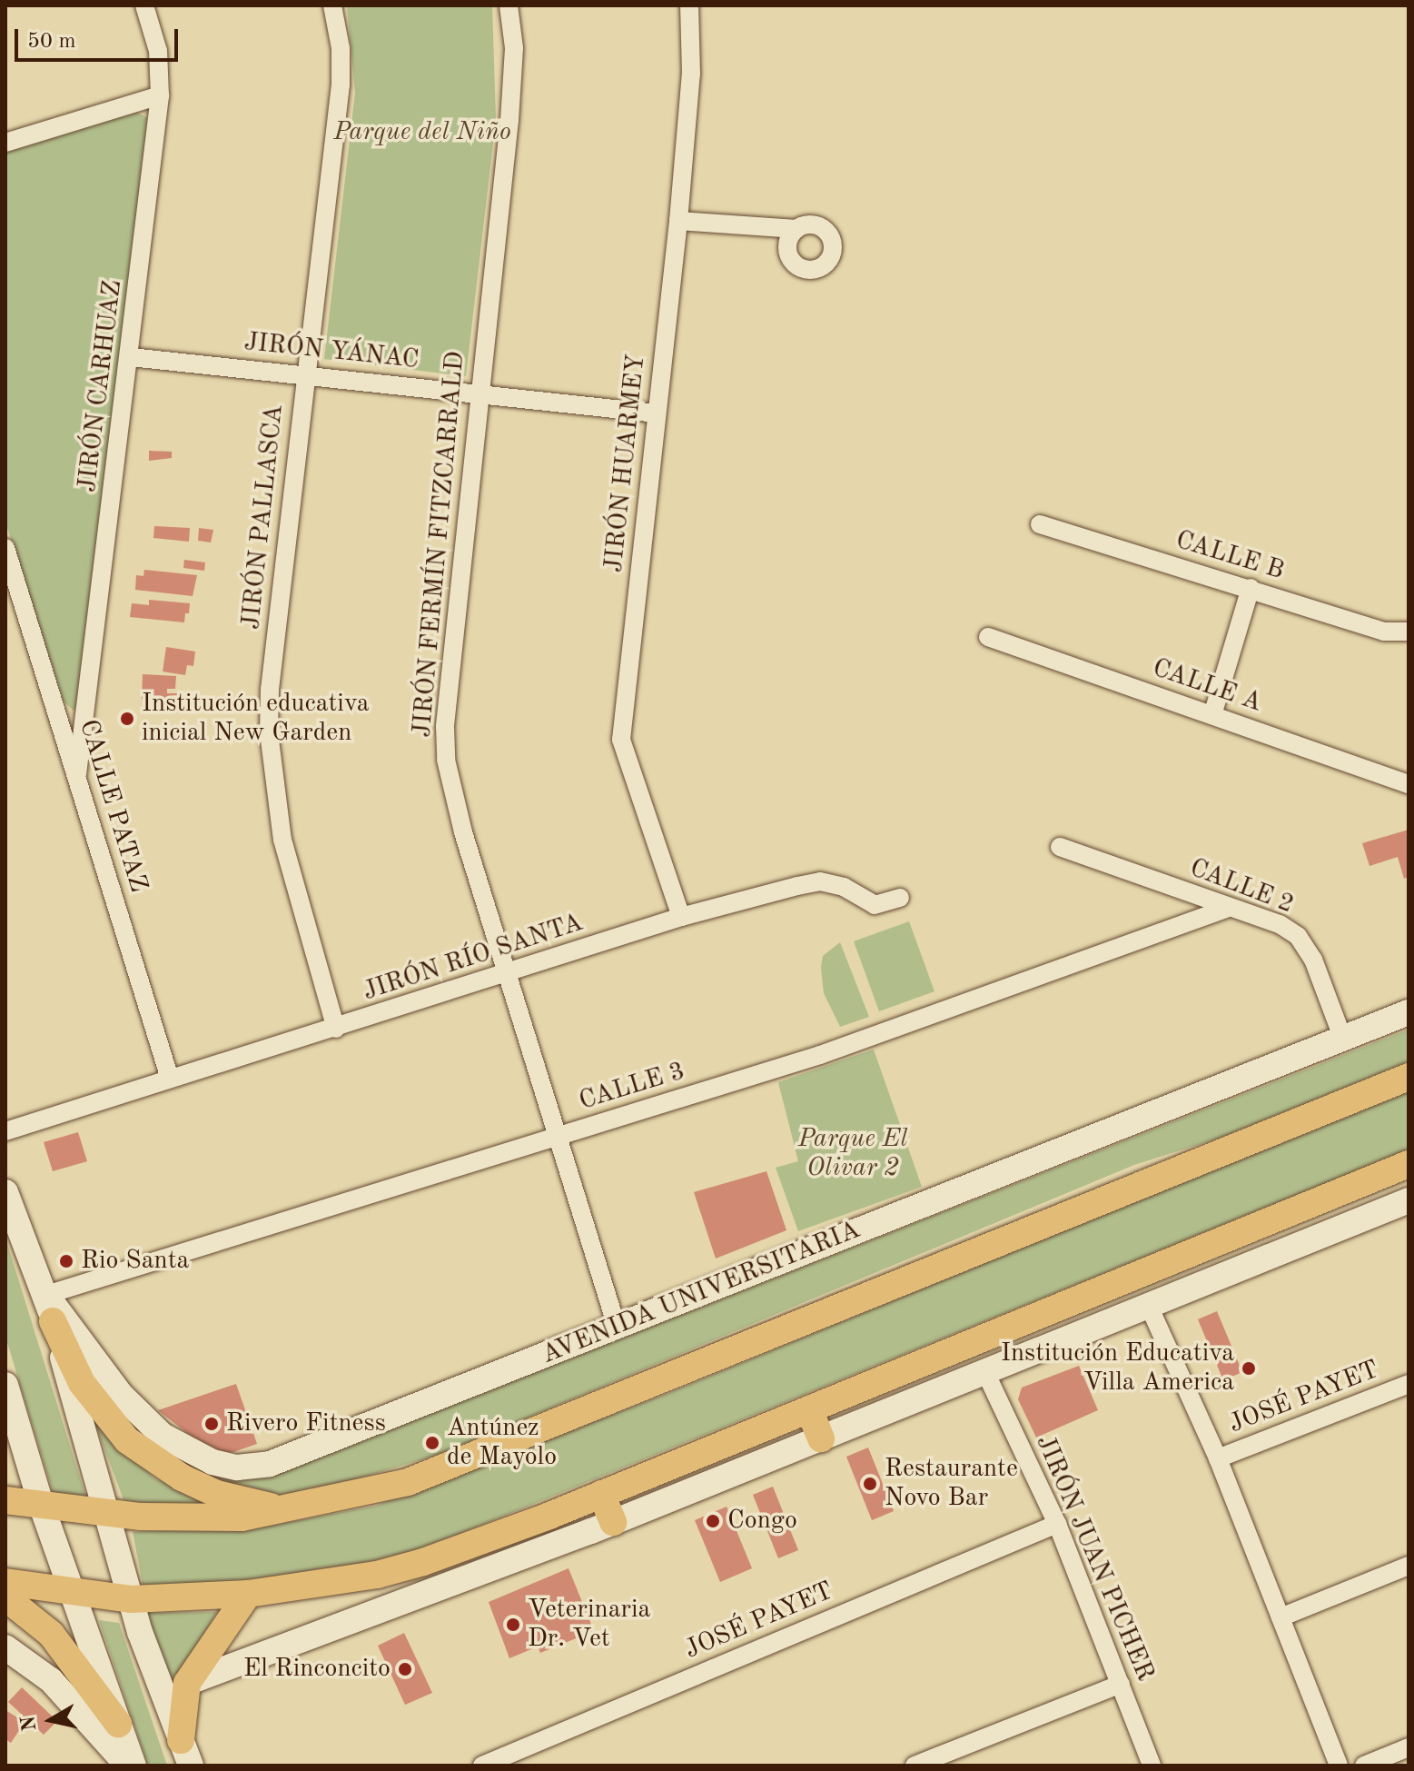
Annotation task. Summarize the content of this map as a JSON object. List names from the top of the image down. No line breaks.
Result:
{"streets":{"main road":["AVENIDA UNIVERSITARIA"],"street":["JIRÓN YÁNAC","JIRÓN CARHUAZ","JIRÓN HUARMEY","JIRÓN PALLASCA","JIRÓN FERMÍN FITZCARRALD","CALLE B","CALLE A","CALLE PATAZ","CALLE 2","JIRÓN RÍO SANTA","CALLE 3","JOSÉ PAYET","JIRÓN JUAN PICHER"]},"crossings":[["JIRÓN YÁNAC","JIRÓN CARHUAZ"],["JIRÓN YÁNAC","JIRÓN HUARMEY"],["JIRÓN YÁNAC","JIRÓN PALLASCA"],["JIRÓN YÁNAC","JIRÓN FERMÍN FITZCARRALD"],["JIRÓN CARHUAZ","CALLE PATAZ"],["JIRÓN HUARMEY","JIRÓN RÍO SANTA"],["JIRÓN PALLASCA","JIRÓN RÍO SANTA"],["JIRÓN FERMÍN FITZCARRALD","JIRÓN RÍO SANTA"],["JIRÓN FERMÍN FITZCARRALD","CALLE 3"],["JIRÓN FERMÍN FITZCARRALD","AVENIDA UNIVERSITARIA"],["CALLE PATAZ","JIRÓN RÍO SANTA"],["CALLE 2","CALLE 3"],["CALLE 2","AVENIDA UNIVERSITARIA"],["CALLE 3","AVENIDA UNIVERSITARIA"],["JOSÉ PAYET","JIRÓN JUAN PICHER"]],"parks":["Parque del Niño","Parque El Olivar 2"],"places":["Institución educativa inicial New Garden","Rio Santa","Institución Educativa Villa America","Rivero Fitness","Antúnez de Mayolo","Restaurante Novo Bar","Congo","Veterinaria Dr. Vet","El Rinconcito"],"scale_bar":"50 m","north":"left"}
